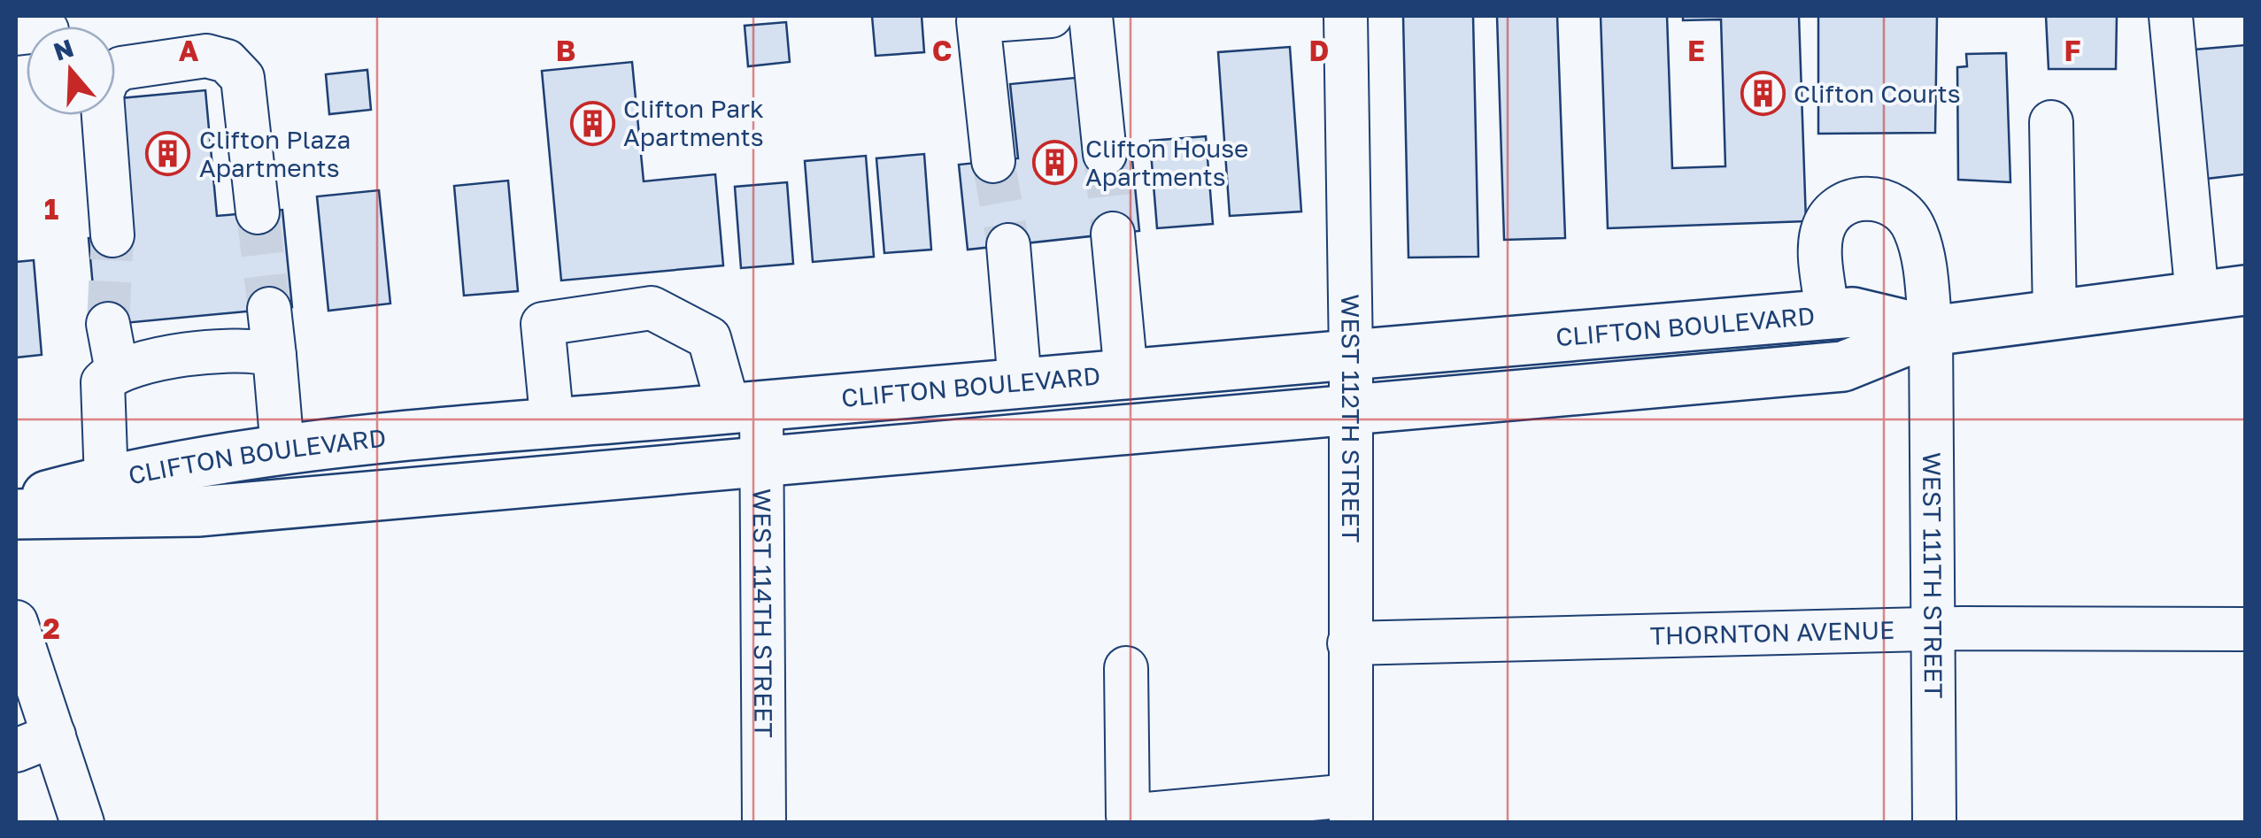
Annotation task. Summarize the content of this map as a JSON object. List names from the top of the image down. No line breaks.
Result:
{"streets":{"main road":["CLIFTON BOULEVARD"],"street":["WEST 112TH STREET","WEST 111TH STREET","WEST 114TH STREET","THORNTON AVENUE"]},"crossings":[["CLIFTON BOULEVARD","WEST 112TH STREET"],["CLIFTON BOULEVARD","WEST 111TH STREET"],["CLIFTON BOULEVARD","WEST 114TH STREET"],["WEST 112TH STREET","THORNTON AVENUE"],["WEST 111TH STREET","THORNTON AVENUE"]],"places":{"building":["Clifton Courts","Clifton Park Apartments","Clifton Plaza Apartments","Clifton House Apartments"]},"north":"top","grid":{"columns":["A","B","C","D","E","F"],"rows":["1","2"]}}
